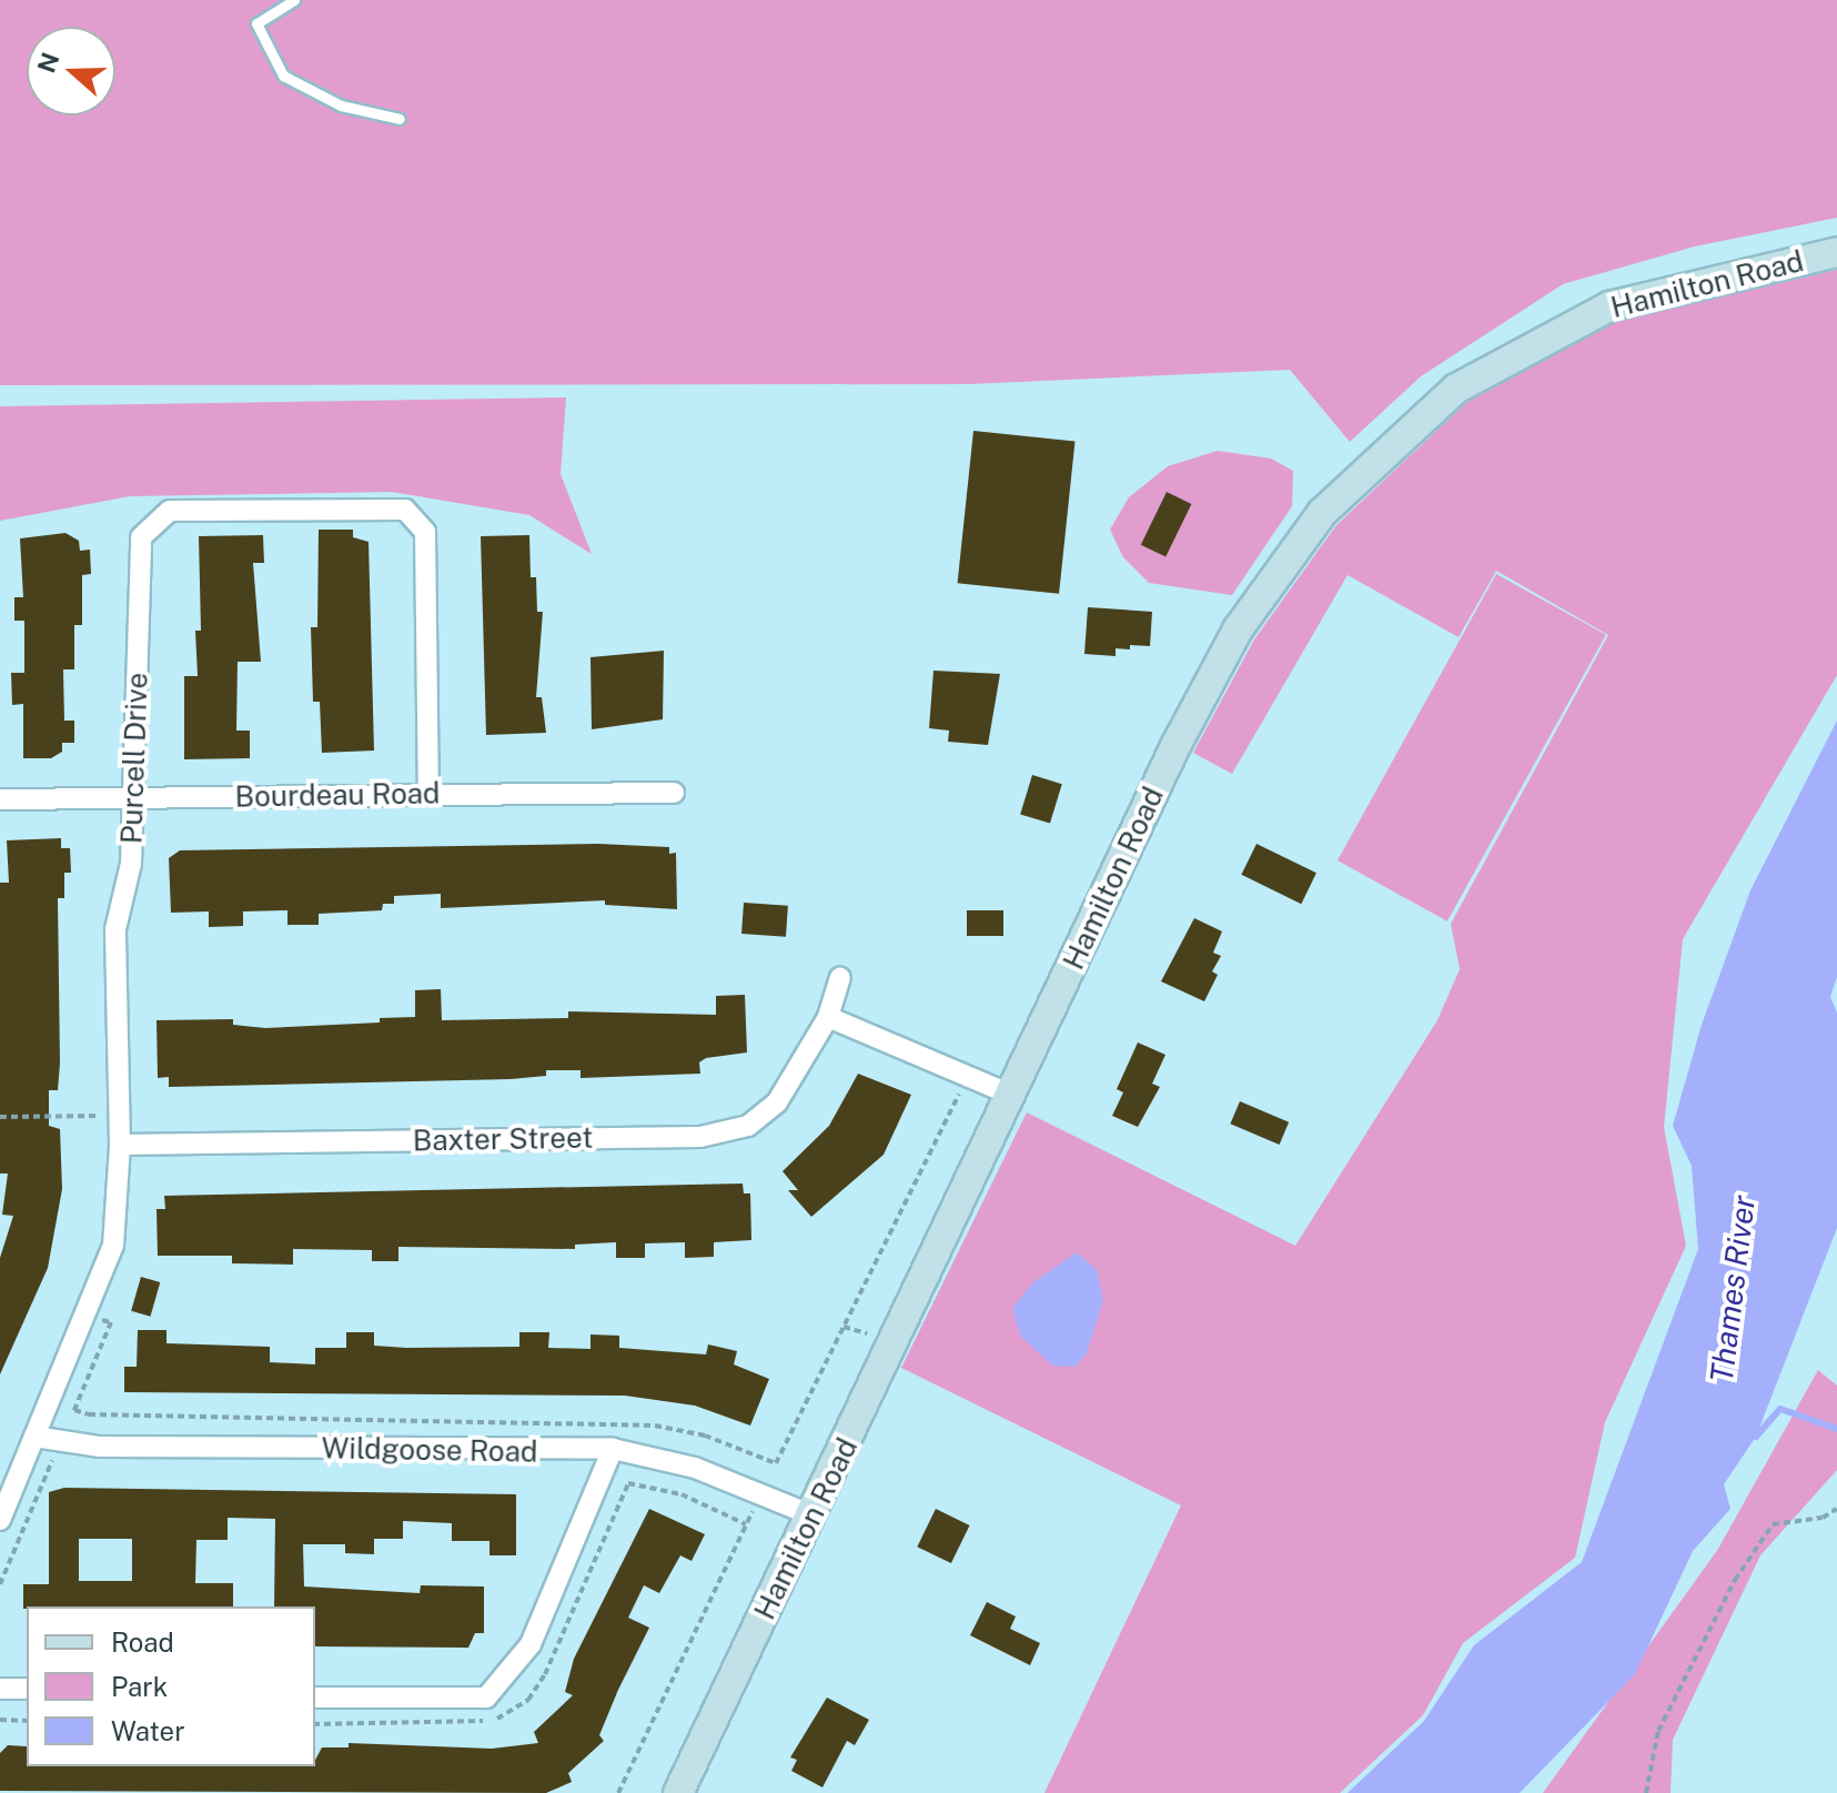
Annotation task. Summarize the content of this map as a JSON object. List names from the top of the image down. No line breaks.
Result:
{"streets":{"main road":["Hamilton Road"],"street":["Purcell Drive","Bourdeau Road","Baxter Street","Wildgoose Road"]},"crossings":[["Hamilton Road","Wildgoose Road"],["Purcell Drive","Bourdeau Road"],["Purcell Drive","Baxter Street"],["Purcell Drive","Wildgoose Road"]],"water":["Thames River"],"legend":["Road","Park","Water"],"north":"left"}
